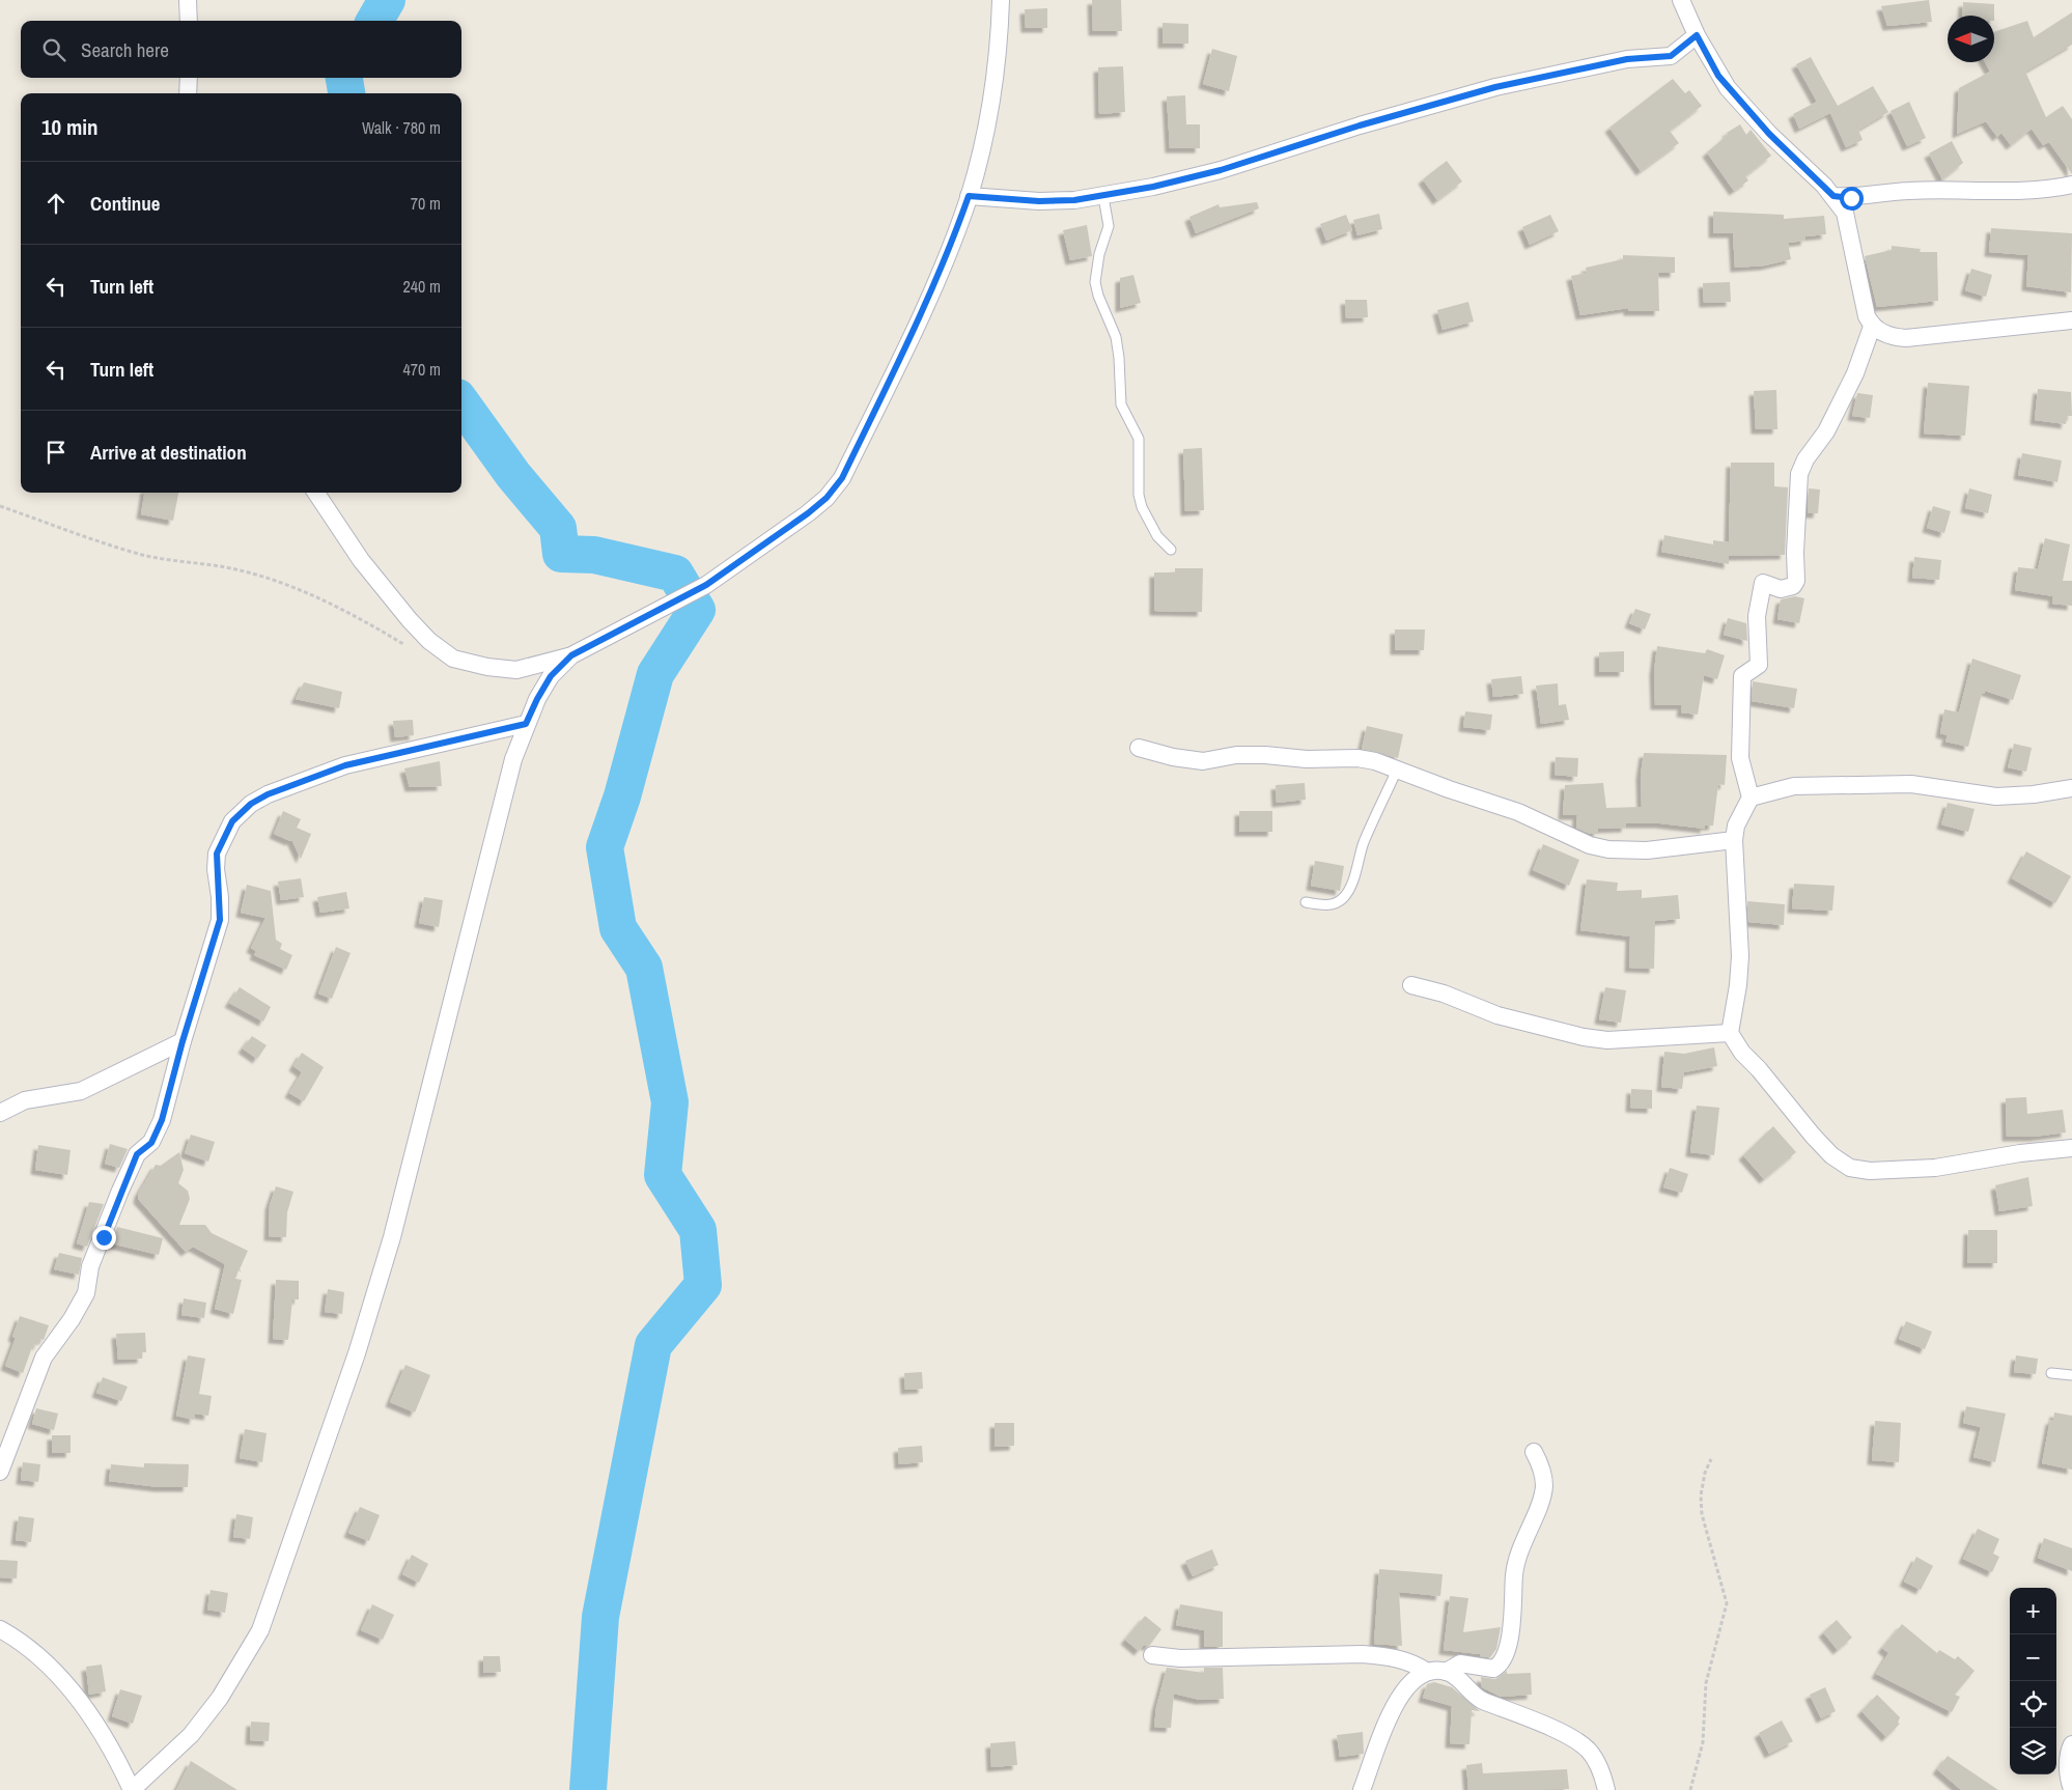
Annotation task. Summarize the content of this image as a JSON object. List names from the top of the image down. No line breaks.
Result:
{"north":"left","page":{"search":"Search here","heading":["10 min","Walk · 780 m"],"list":[["Continue","70 m"],["Turn left","240 m"],["Turn left","470 m"],"Arrive at destination"],"map_buttons":["+","−"]}}
